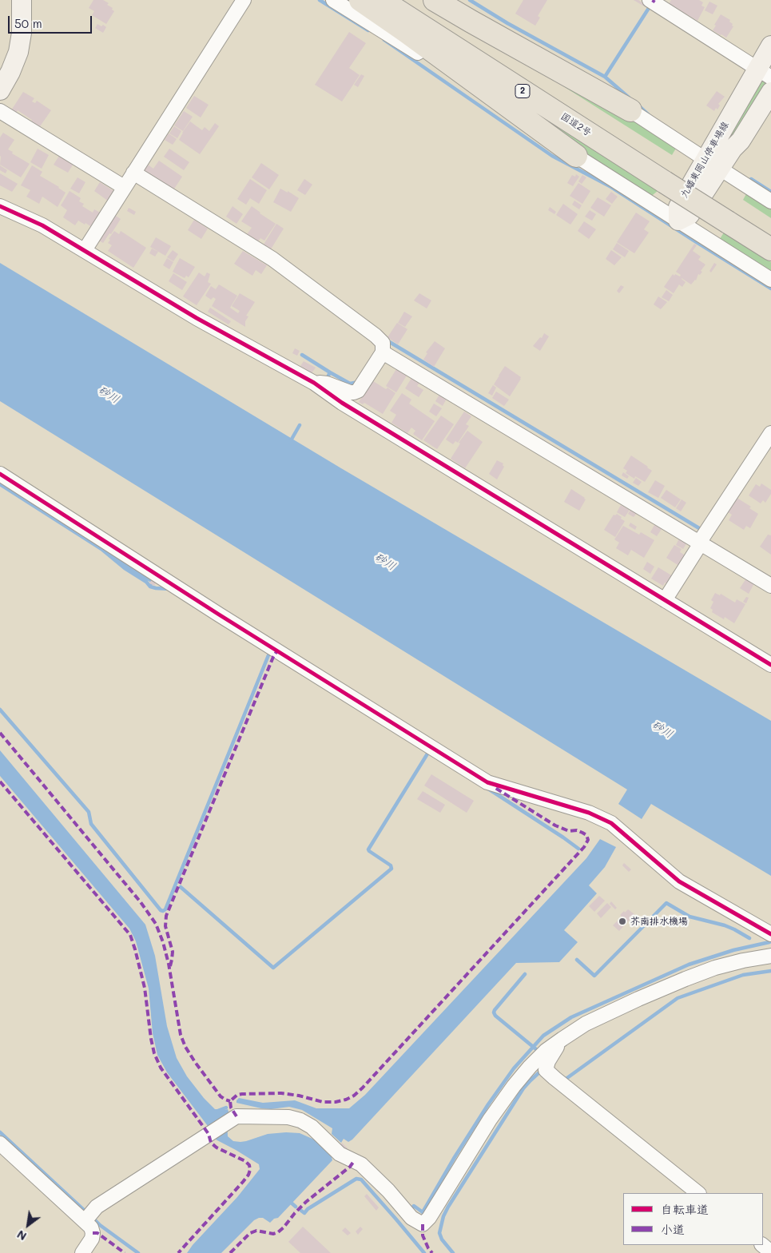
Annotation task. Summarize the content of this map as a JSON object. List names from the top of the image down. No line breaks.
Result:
{"streets":{"highway":["2","国道2号"],"main road":["九蟠東岡山停車場線"]},"water":["砂川"],"places":["芥南排水機場"],"legend":["自転車道","小道"],"scale_bar":"50 m","north":"bottom left"}
